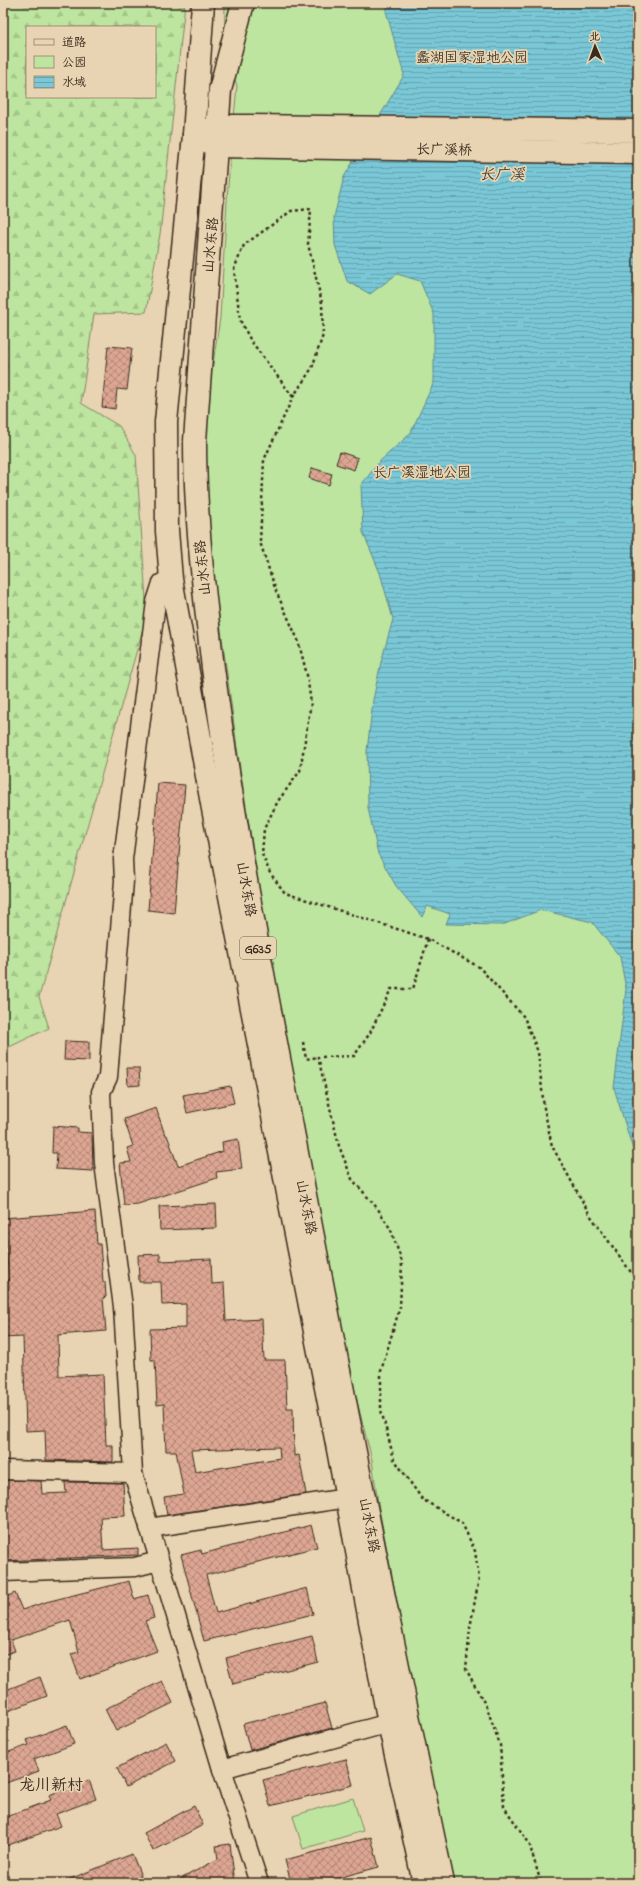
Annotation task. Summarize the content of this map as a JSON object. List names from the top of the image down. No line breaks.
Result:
{"streets":{"main road":["长广溪桥","山水东路","G635"]},"districts":["龙川新村"],"water":["长广溪"],"parks":["蠡湖国家湿地公园","长广溪湿地公园"],"legend":["道路","公园","水域"],"north":"top"}
